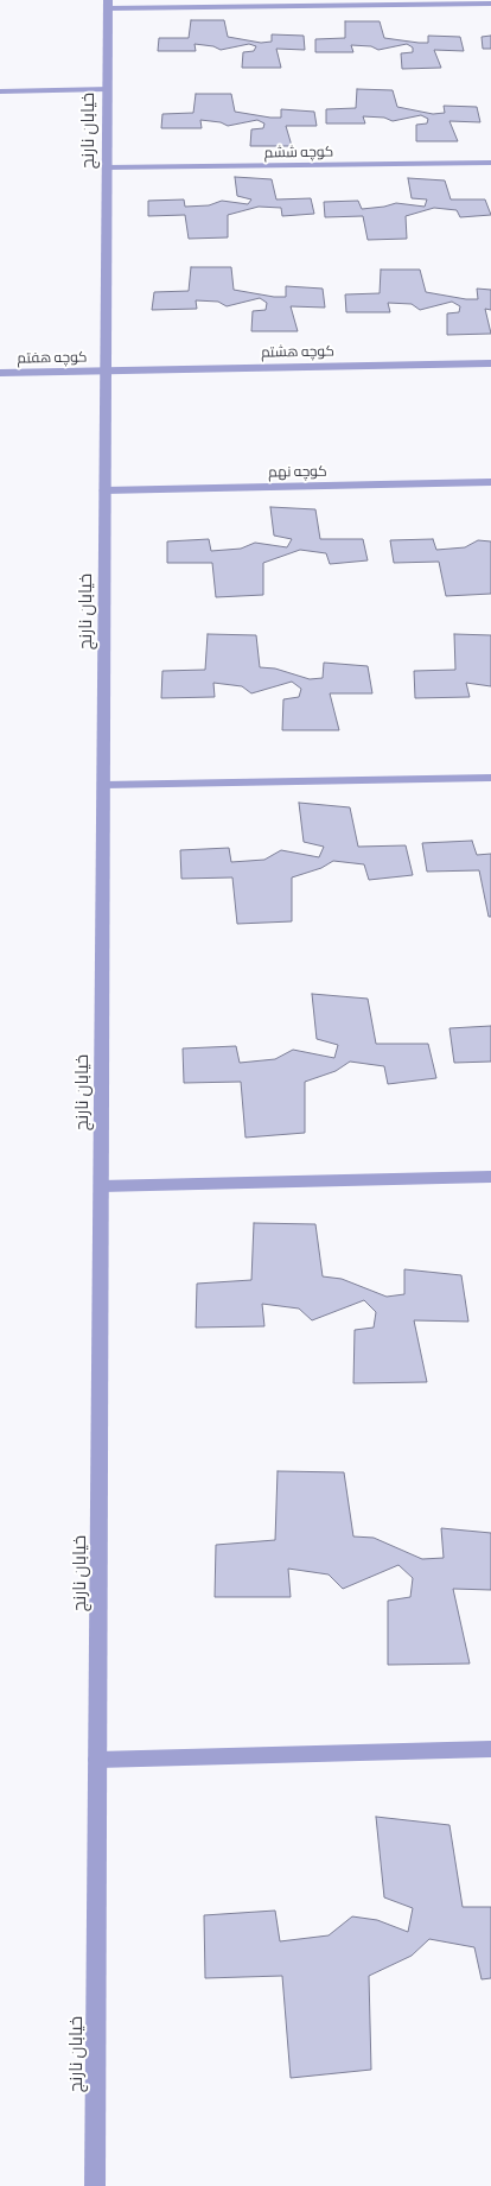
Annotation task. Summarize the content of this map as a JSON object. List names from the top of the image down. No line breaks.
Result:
{"streets":{"street":["خیابان نارنج","کوچه ششم","کوچه هشتم","کوچه هفتم","کوچه نهم"]},"crossings":[["خیابان نارنج","کوچه ششم"],["خیابان نارنج","کوچه هشتم"],["خیابان نارنج","کوچه هفتم"],["خیابان نارنج","کوچه نهم"],["کوچه هشتم","کوچه هفتم"]]}
